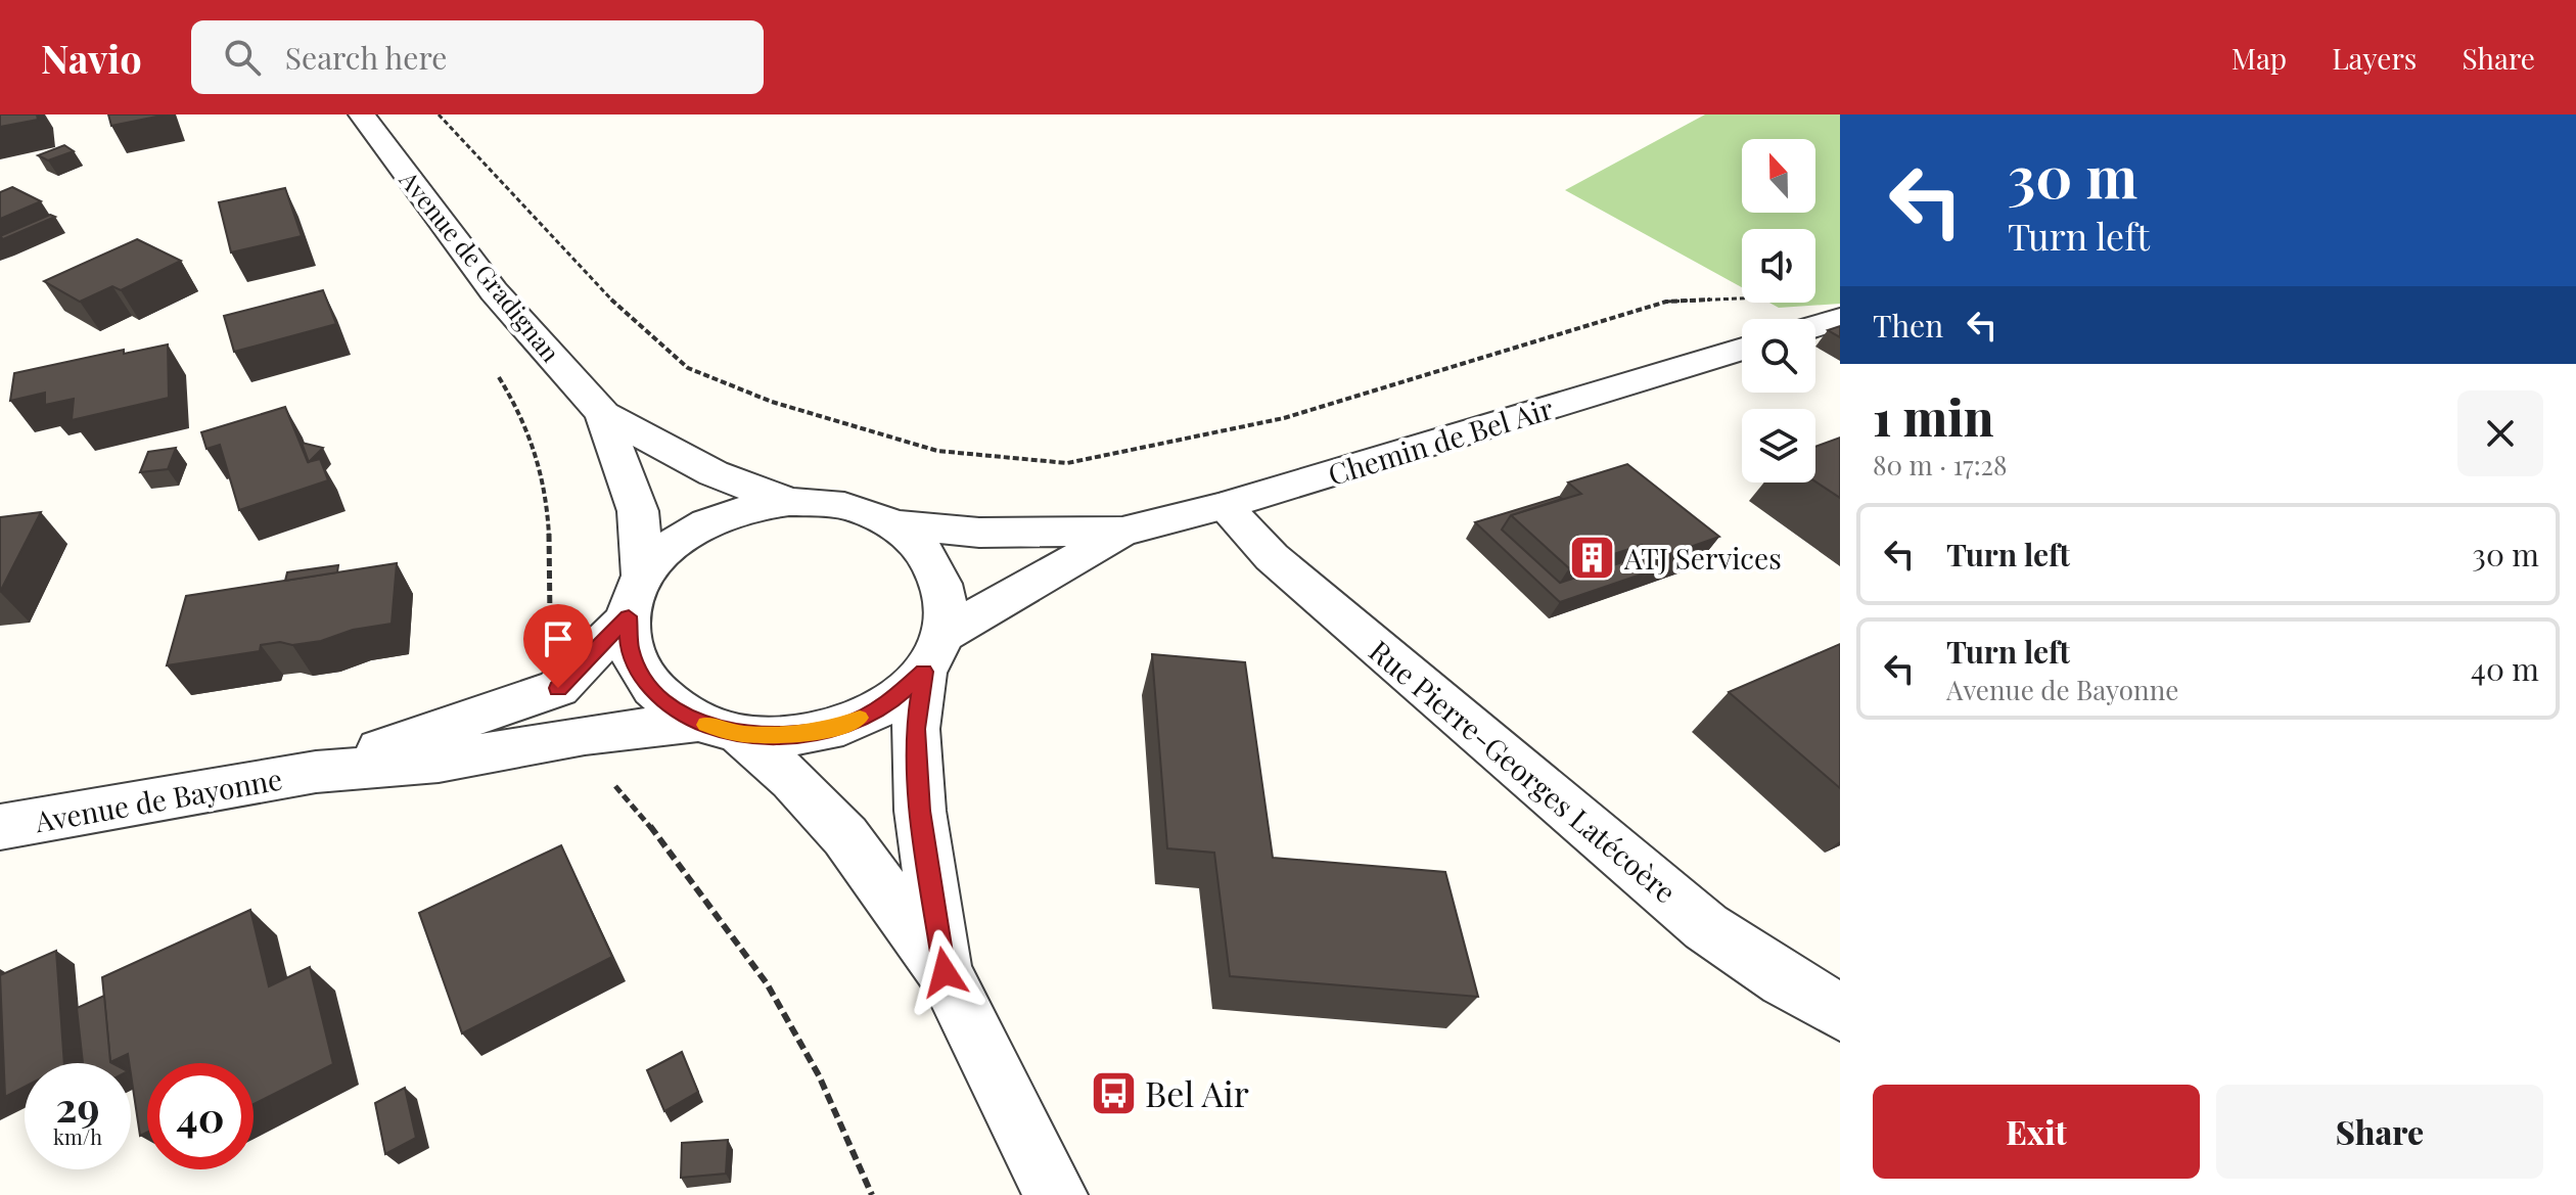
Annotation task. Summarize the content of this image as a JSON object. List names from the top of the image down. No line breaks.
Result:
{"streets":{"street":["Avenue de Gradignan","Chemin de Bel Air","Rue Pierre-Georges Latécoère","Avenue de Bayonne"]},"crossings":[["Avenue de Gradignan","Chemin de Bel Air"],["Avenue de Gradignan","Avenue de Bayonne"],["Chemin de Bel Air","Rue Pierre-Georges Latécoère"],["Chemin de Bel Air","Avenue de Bayonne"]],"places":{"building":["ATJ Services"],"bus stop":["Bel Air"]},"north":"top","page":{"header":"Navio","search":"Search here","nav":["Map","Layers","Share"],"turn":["30 m","Turn left"],"then":"Then","heading":["1 min","80 m · 17:28"],"list":[{"name":"Turn left","value":"30 m"},{"name":"Turn left","note":"Avenue de Bayonne","value":"40 m"}],"speed":"29 km/h","limit":"40","buttons":["Exit","Share"]}}
